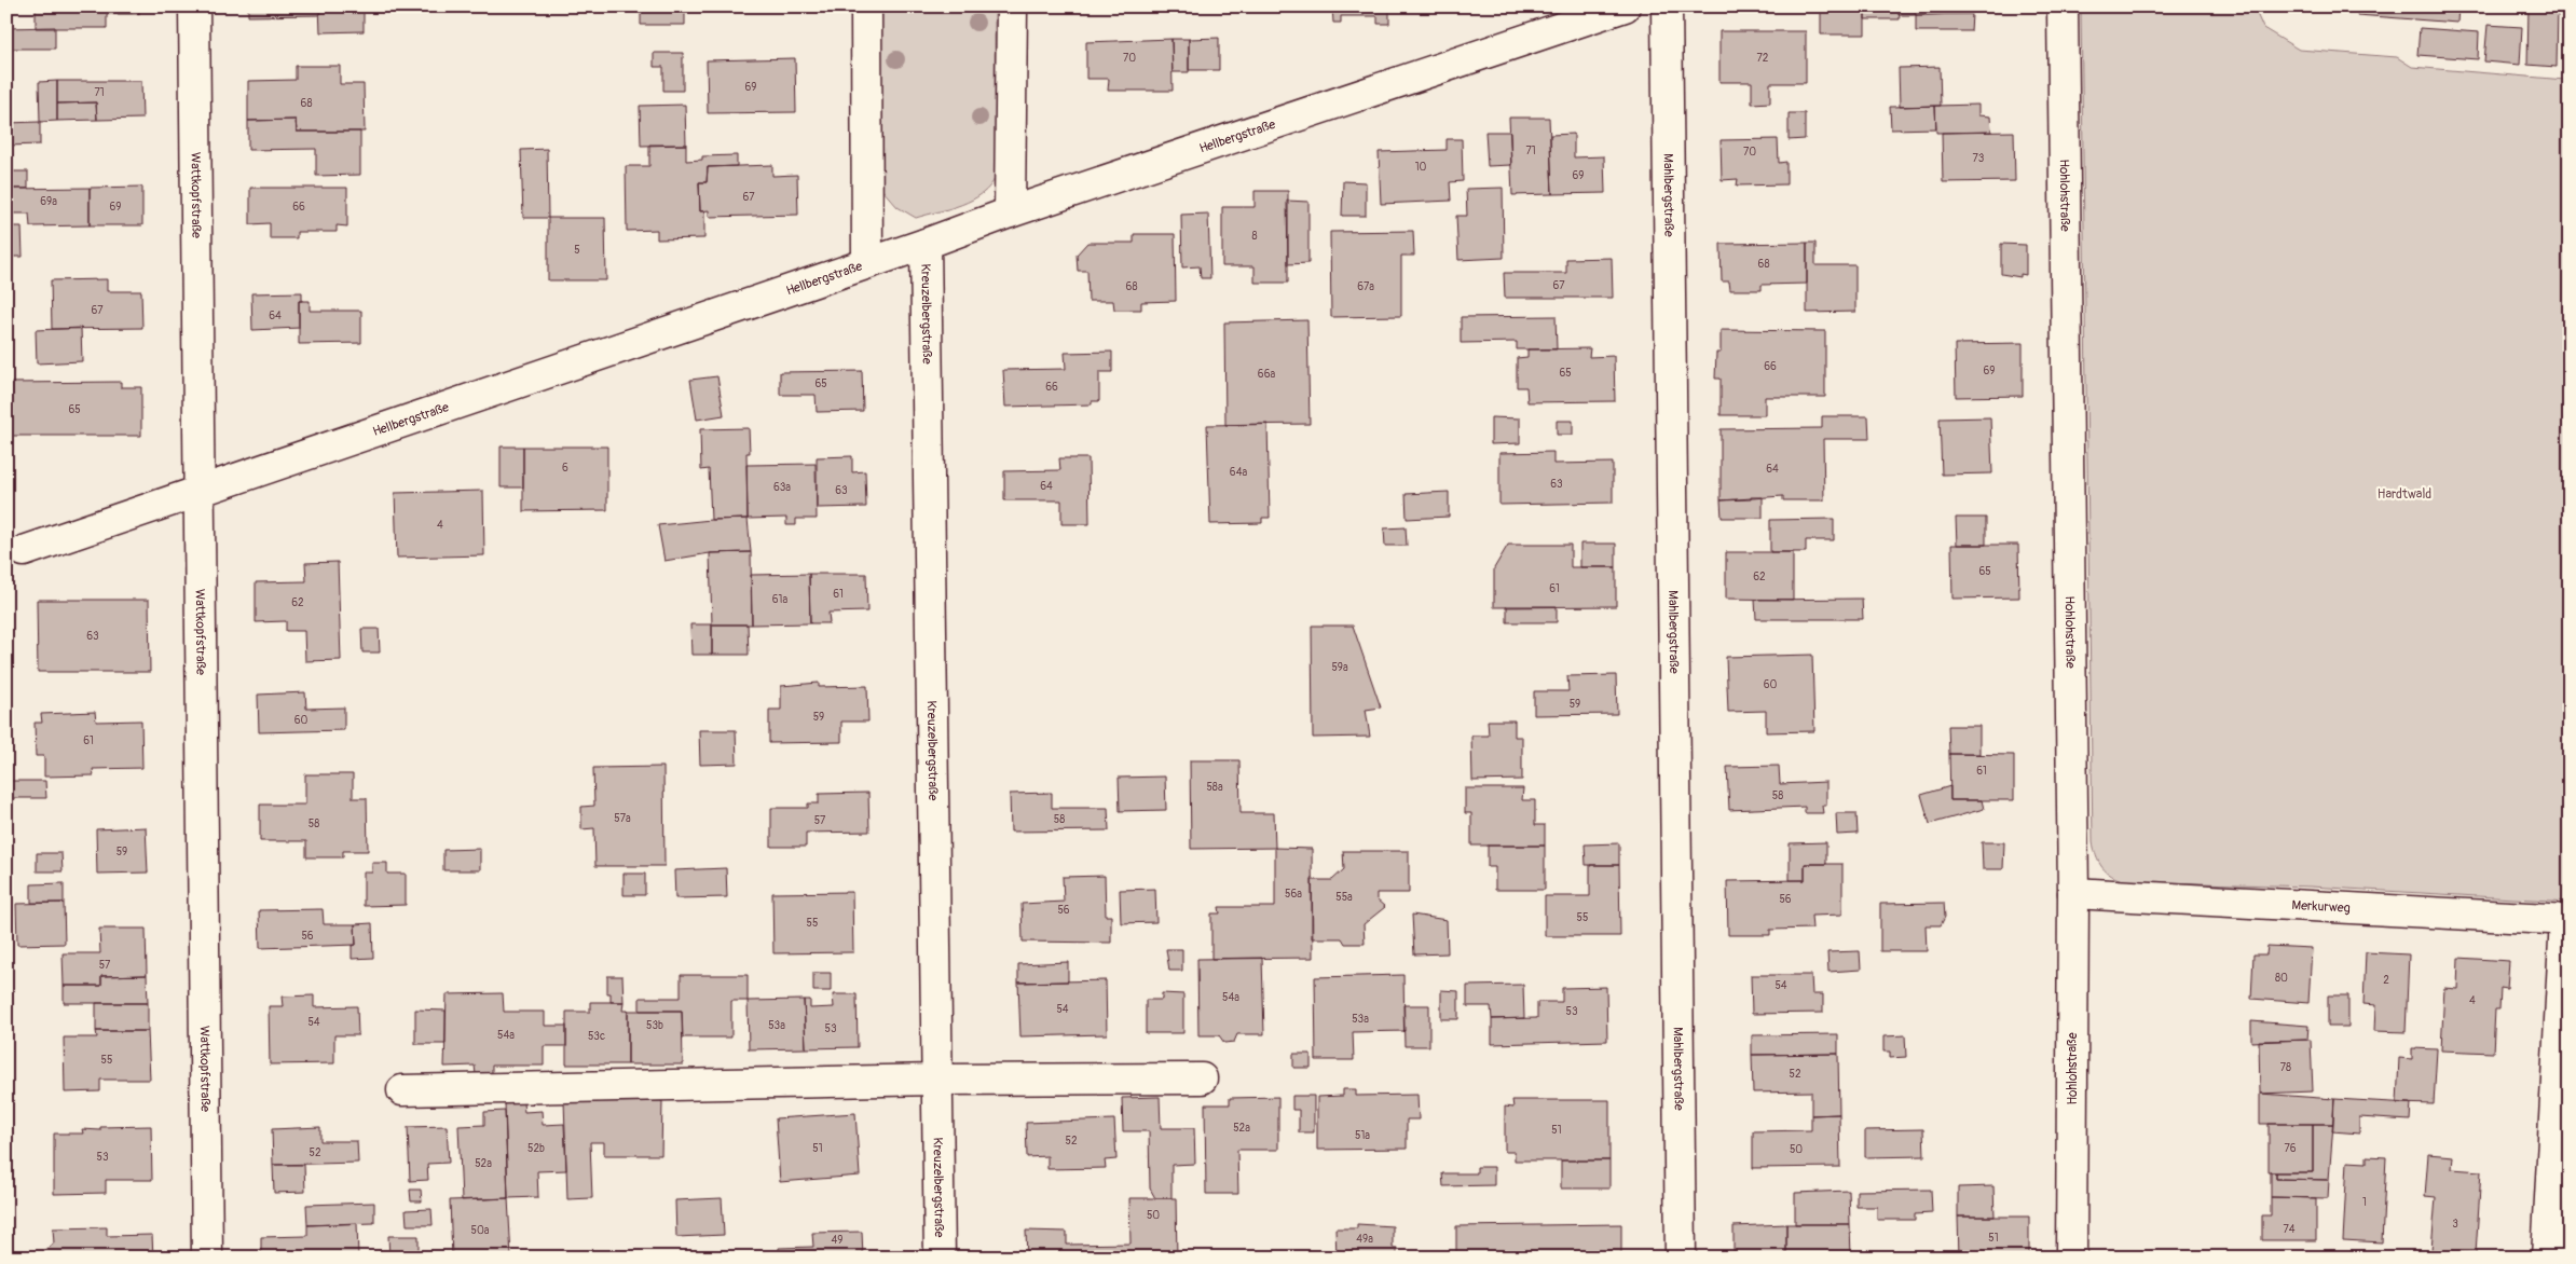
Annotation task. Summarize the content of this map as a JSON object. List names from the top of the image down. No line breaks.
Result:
{"streets":{"street":["Hellbergstraße","Wattkopfstraße","Mahlbergstraße","Hohlohstraße","Kreuzelbergstraße","Merkurweg"]},"crossings":[["Hellbergstraße","Wattkopfstraße"],["Hellbergstraße","Kreuzelbergstraße"],["Hohlohstraße","Merkurweg"]],"parks":["Hardtwald"],"house_numbers":["70","72","69","71","68","71","70","73","10","69","67","69a","69","66","8","5","68","67","68","67a","67","64","66","69","65","66a","65","66","65","6","64","64a","63","64","63a","63","4","65","62","61","61","61a","62","63","59a","60","59","59","60","61","61","58a","58","57a","58","57","58","59","56a","55a","56","56","55","55","56","57","80","2","54","54a","4","54","53","53a","54","53b","53a","53","54a","53c","55","78","52","52a","51","51a","52","52b","51","76","50","52","53","52a","1","50","3","74","50a","51","49a","49"]}
